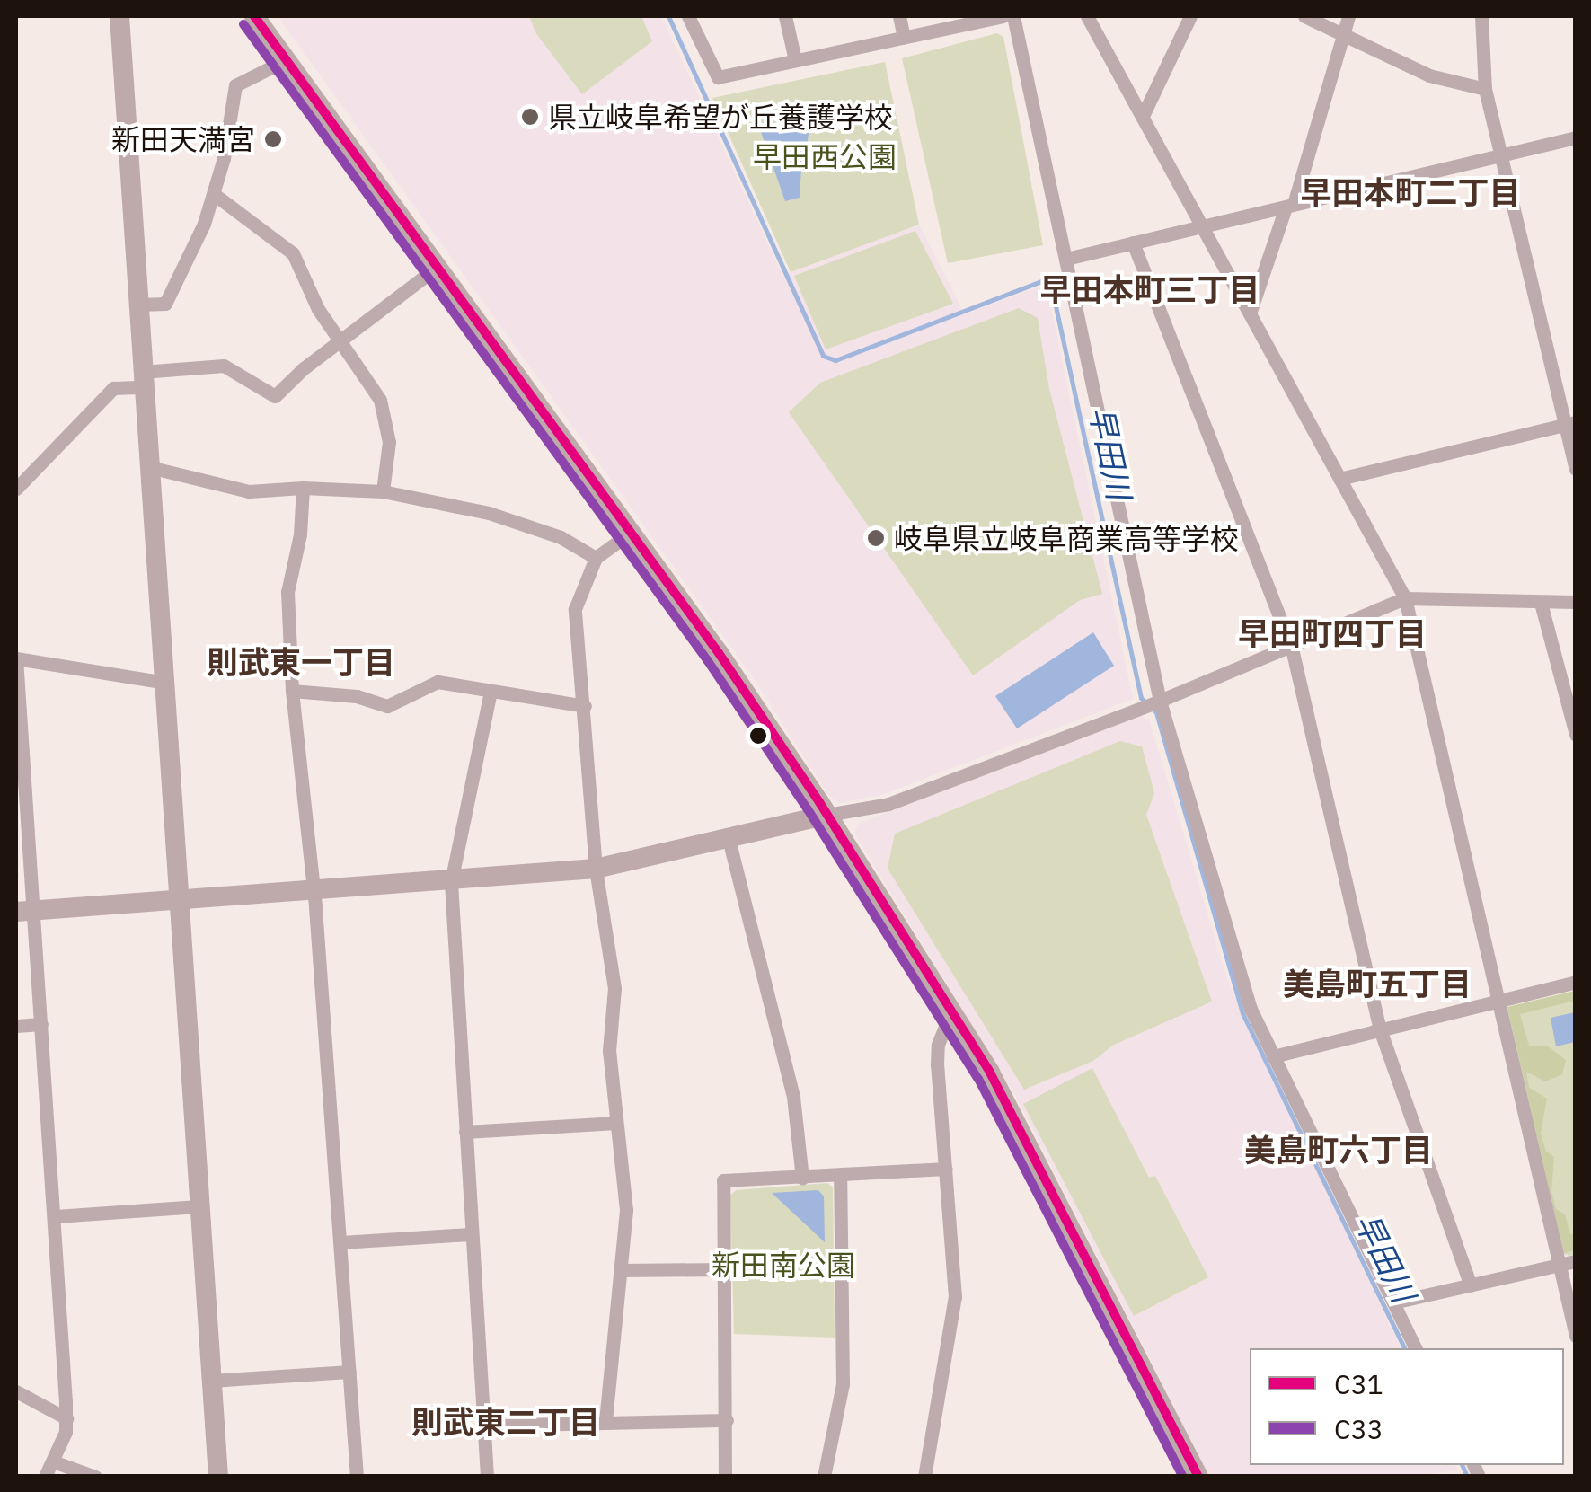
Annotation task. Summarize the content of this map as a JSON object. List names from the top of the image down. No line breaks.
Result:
{"districts":["早田本町二丁目","早田本町三丁目","早田町四丁目","則武東一丁目","美島町五丁目","美島町六丁目","則武東二丁目"],"water":["早田川"],"parks":["早田西公園","新田南公園"],"places":["県立岐阜希望が丘養護学校","新田天満宮","岐阜県立岐阜商業高等学校"],"lines":["transit line C31","transit line C33"],"legend":["C31","C33"]}
